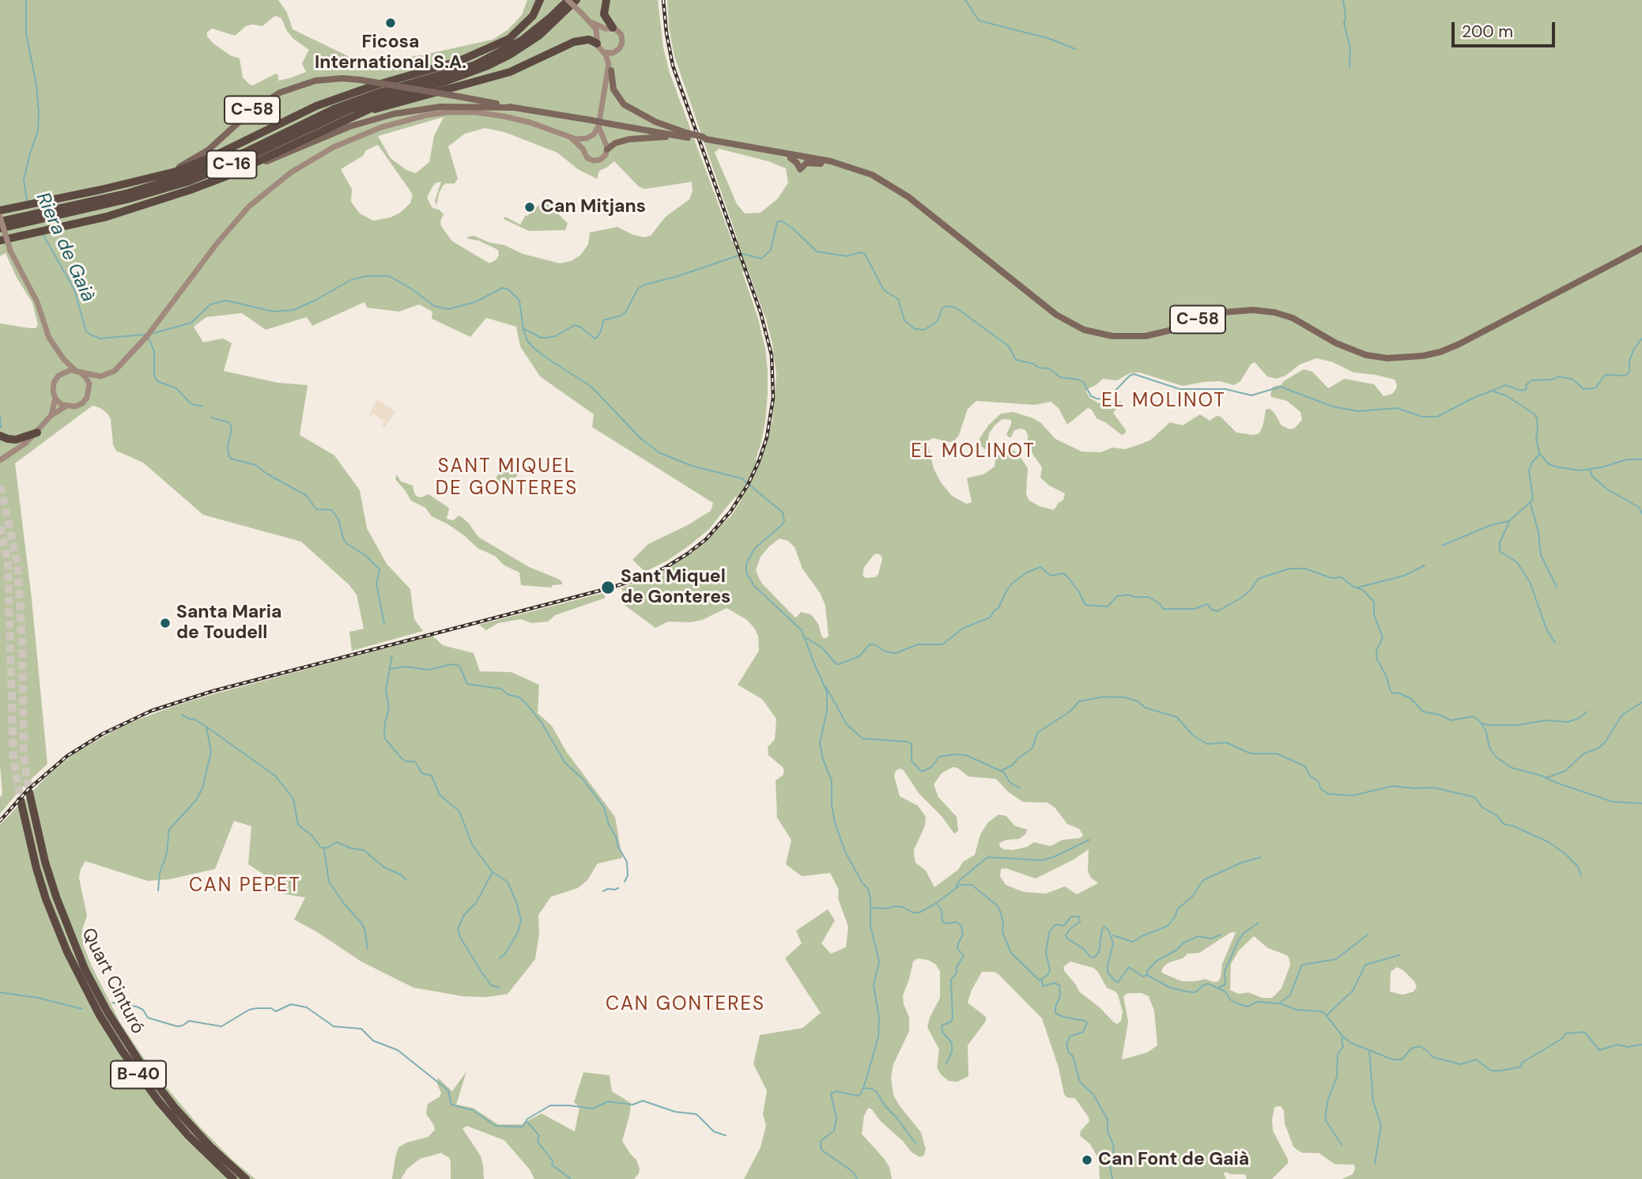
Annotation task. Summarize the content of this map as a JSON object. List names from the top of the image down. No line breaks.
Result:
{"streets":{"highway":["C-58","C-16","Quart Cinturó","B-40"]},"districts":["EL MOLINOT","EL MOLINOT","SANT MIQUEL DE GONTERES","CAN PEPET","CAN GONTERES"],"water":["Riera de Gaià"],"places":["Ficosa International S.A.","Can Mitjans","Sant Miquel de Gonteres","Santa Maria de Toudell","Can Font de Gaià"],"scale_bar":"200 m"}
